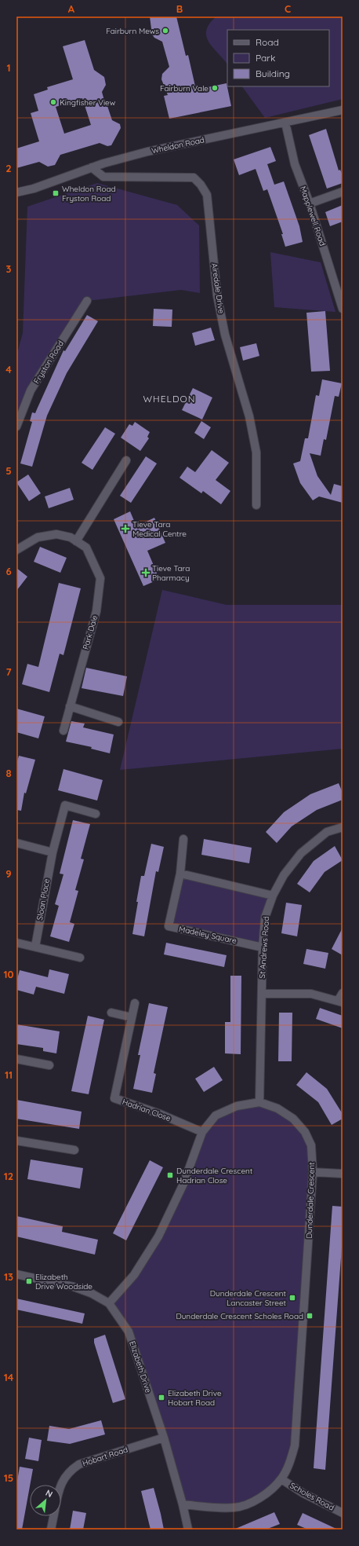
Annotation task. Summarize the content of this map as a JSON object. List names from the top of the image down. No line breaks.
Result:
{"streets":{"street":["Wheldon Road","Mapplewell Road","Airedale Drive","Fryston Road","Park Dale","Sloan Place","Madeley Square","St Andrews Road","Hadrian Close","Dunderdale Crescent","Elizabeth Drive","Hobart Road","Scholes Road"]},"crossings":[["Wheldon Road","Mapplewell Road"],["Wheldon Road","Airedale Drive"],["Madeley Square","St Andrews Road"],["St Andrews Road","Dunderdale Crescent"],["Hadrian Close","Dunderdale Crescent"],["Dunderdale Crescent","Elizabeth Drive"],["Dunderdale Crescent","Scholes Road"],["Elizabeth Drive","Hobart Road"]],"districts":["WHELDON"],"places":{"other":["Fairburn Mews","Fairburn Vale","Kingfisher View"],"transit":["Wheldon Road Fryston Road","Dunderdale Crescent Hadrian Close","Elizabeth Drive Woodside","Dunderdale Crescent Lancaster Street","Dunderdale Crescent Scholes Road","Elizabeth Drive Hobart Road"],"health":["Tieve Tara Medical Centre","Tieve Tara Pharmacy"]},"legend":["Road","Park","Building"],"north":"top right","grid":{"columns":["A","B","C"],"rows":["1","2","3","4","5","6","7","8","9","10","11","12","13","14","15"]}}
